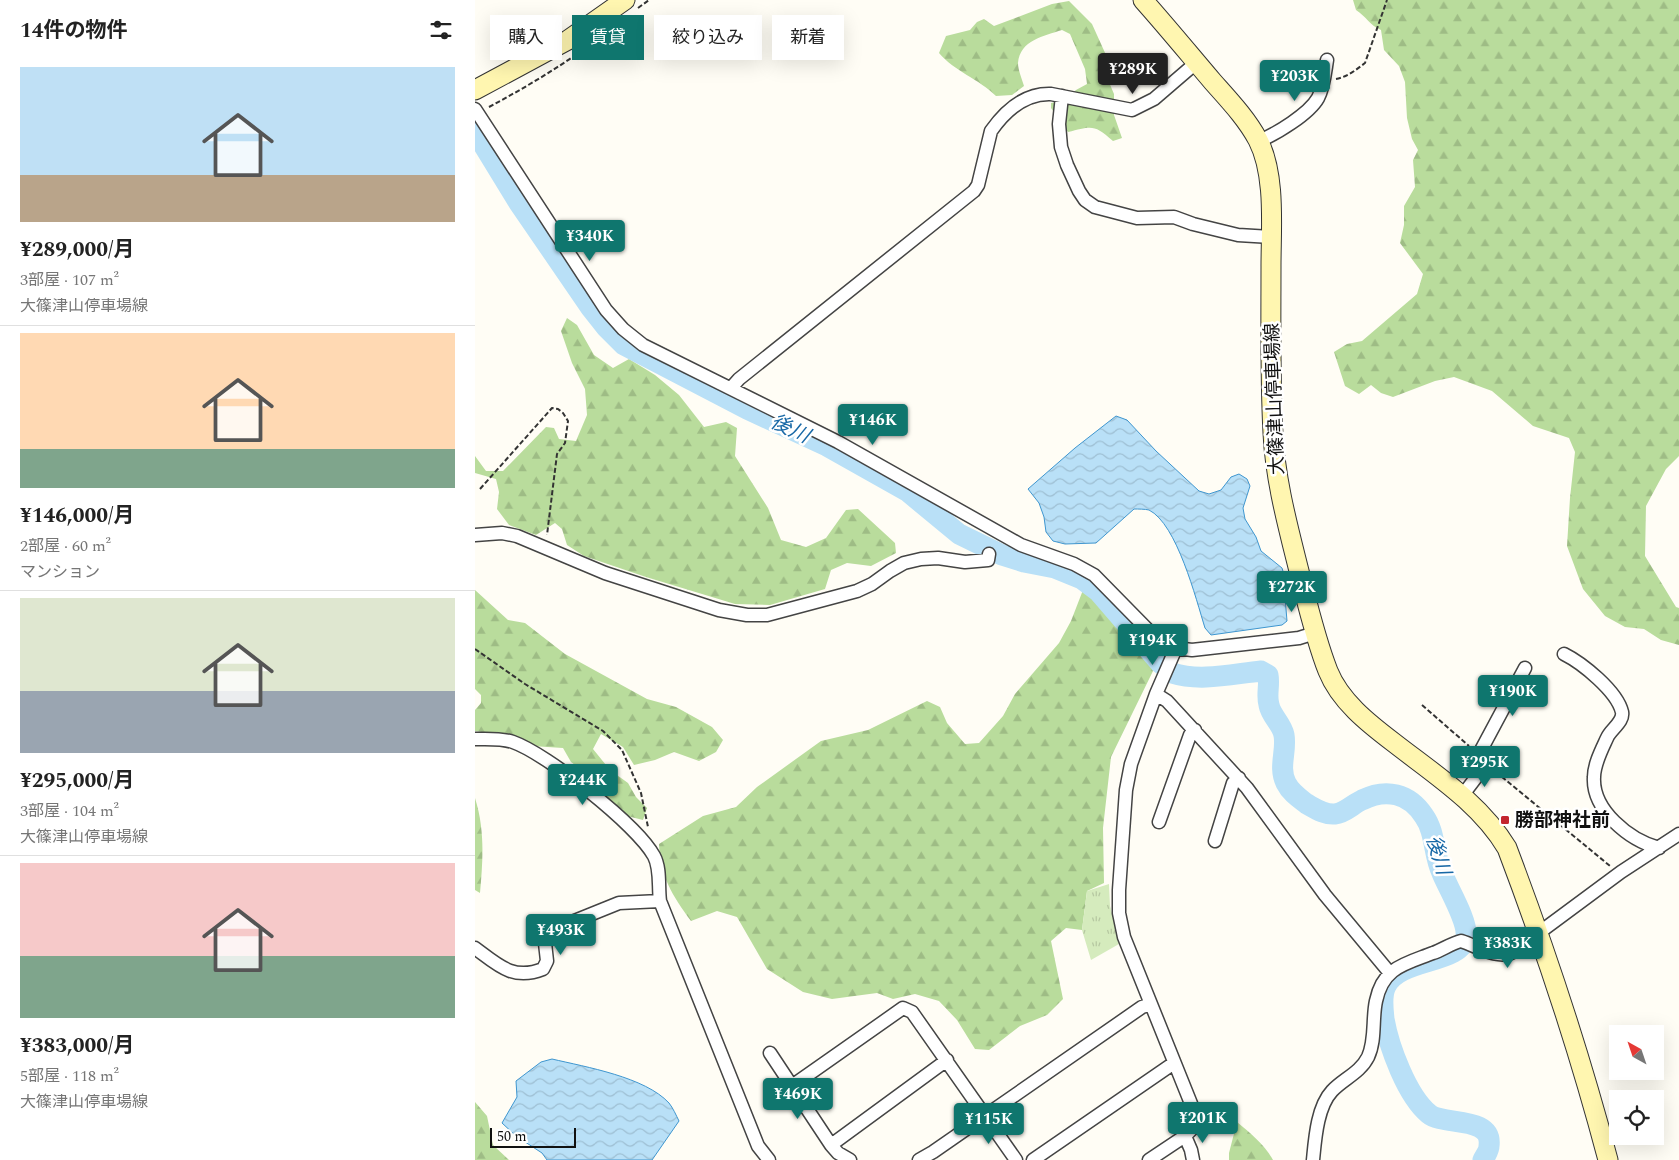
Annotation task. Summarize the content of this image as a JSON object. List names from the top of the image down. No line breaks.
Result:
{"streets":{"main road":["大篠津山停車場線"]},"water":["後川"],"places":{"transit":["勝部神社前"]},"scale_bar":"50 m","north":"top left","page":{"heading":"14件の物件","chip":["購入","賃貸","絞り込み","新着"],"price":["¥289K","¥203K","¥340K","¥146K","¥272K","¥194K","¥190K","¥295K","¥244K","¥493K","¥383K","¥469K","¥201K","¥115K"],"list":[{"name":"¥289,000/月","note":"3部屋 · 107 m² · 大篠津山停車場線"},{"name":"¥146,000/月","note":"2部屋 · 60 m² · マンション"},{"name":"¥295,000/月","note":"3部屋 · 104 m² · 大篠津山停車場線"},{"name":"¥383,000/月","note":"5部屋 · 118 m² · 大篠津山停車場線"}],"scale":"50 m"}}
